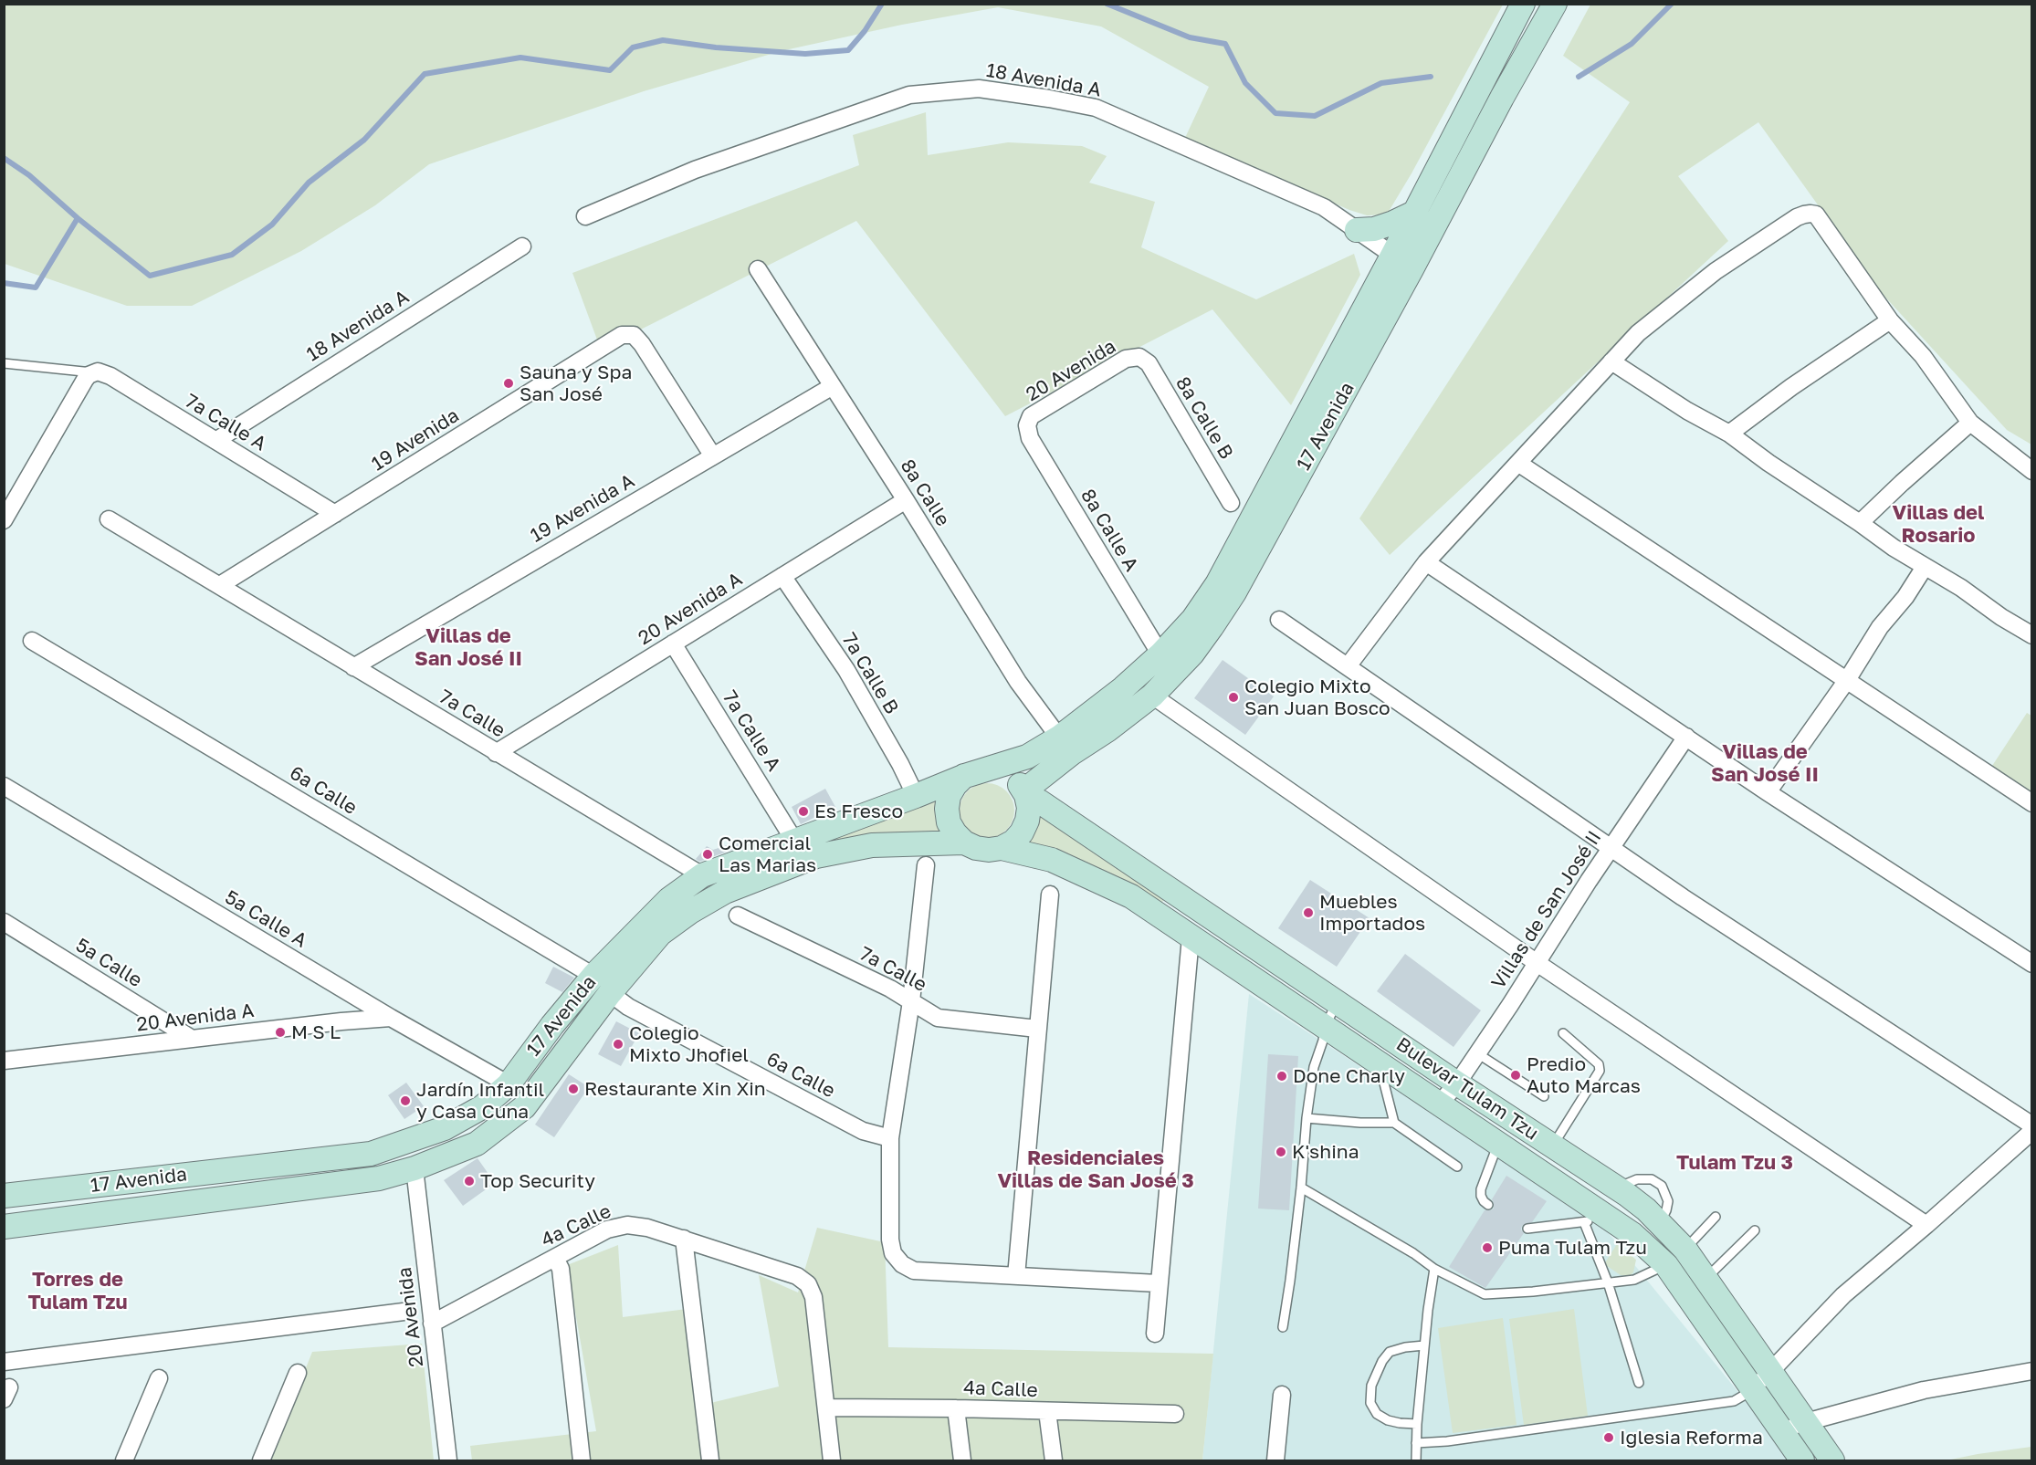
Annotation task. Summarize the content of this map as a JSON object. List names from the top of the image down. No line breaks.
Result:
{"streets":{"main road":["17 Avenida","Bulevar Tulam Tzu"],"street":["18 Avenida A","20 Avenida","8a Calle B","7a Calle A","19 Avenida","8a Calle","19 Avenida A","8a Calle A","20 Avenida A","7a Calle B","7a Calle","6a Calle","Villas de San José II","5a Calle A","5a Calle","4a Calle"]},"crossings":[["18 Avenida A","7a Calle A"],["18 Avenida A","17 Avenida"],["20 Avenida","8a Calle B"],["20 Avenida","17 Avenida"],["20 Avenida","8a Calle A"],["20 Avenida","4a Calle"],["7a Calle A","17 Avenida"],["7a Calle A","19 Avenida"],["7a Calle A","20 Avenida A"],["17 Avenida","8a Calle"],["17 Avenida","8a Calle A"],["17 Avenida","7a Calle B"],["17 Avenida","7a Calle"],["17 Avenida","6a Calle"],["17 Avenida","5a Calle A"],["17 Avenida","Bulevar Tulam Tzu"],["19 Avenida","19 Avenida A"],["19 Avenida","7a Calle"],["8a Calle","19 Avenida A"],["8a Calle","20 Avenida A"],["19 Avenida A","7a Calle"],["20 Avenida A","7a Calle B"],["20 Avenida A","7a Calle"],["20 Avenida A","5a Calle A"],["20 Avenida A","5a Calle"],["Villas de San José II","Bulevar Tulam Tzu"]],"districts":["Villas del Rosario","Villas de San José II","Villas de San José II","Residenciales Villas de San José 3","Tulam Tzu 3","Torres de Tulam Tzu"],"places":["Sauna y Spa San José","Colegio Mixto San Juan Bosco","Es Fresco","Comercial Las Marias","Muebles Importados","M S L","Colegio Mixto Jhofiel","Predio Auto Marcas","Done Charly","Restaurante Xin Xin","Jardín Infantil y Casa Cuna","K'shina","Top Security","Puma Tulam Tzu","Iglesia Reforma"]}
